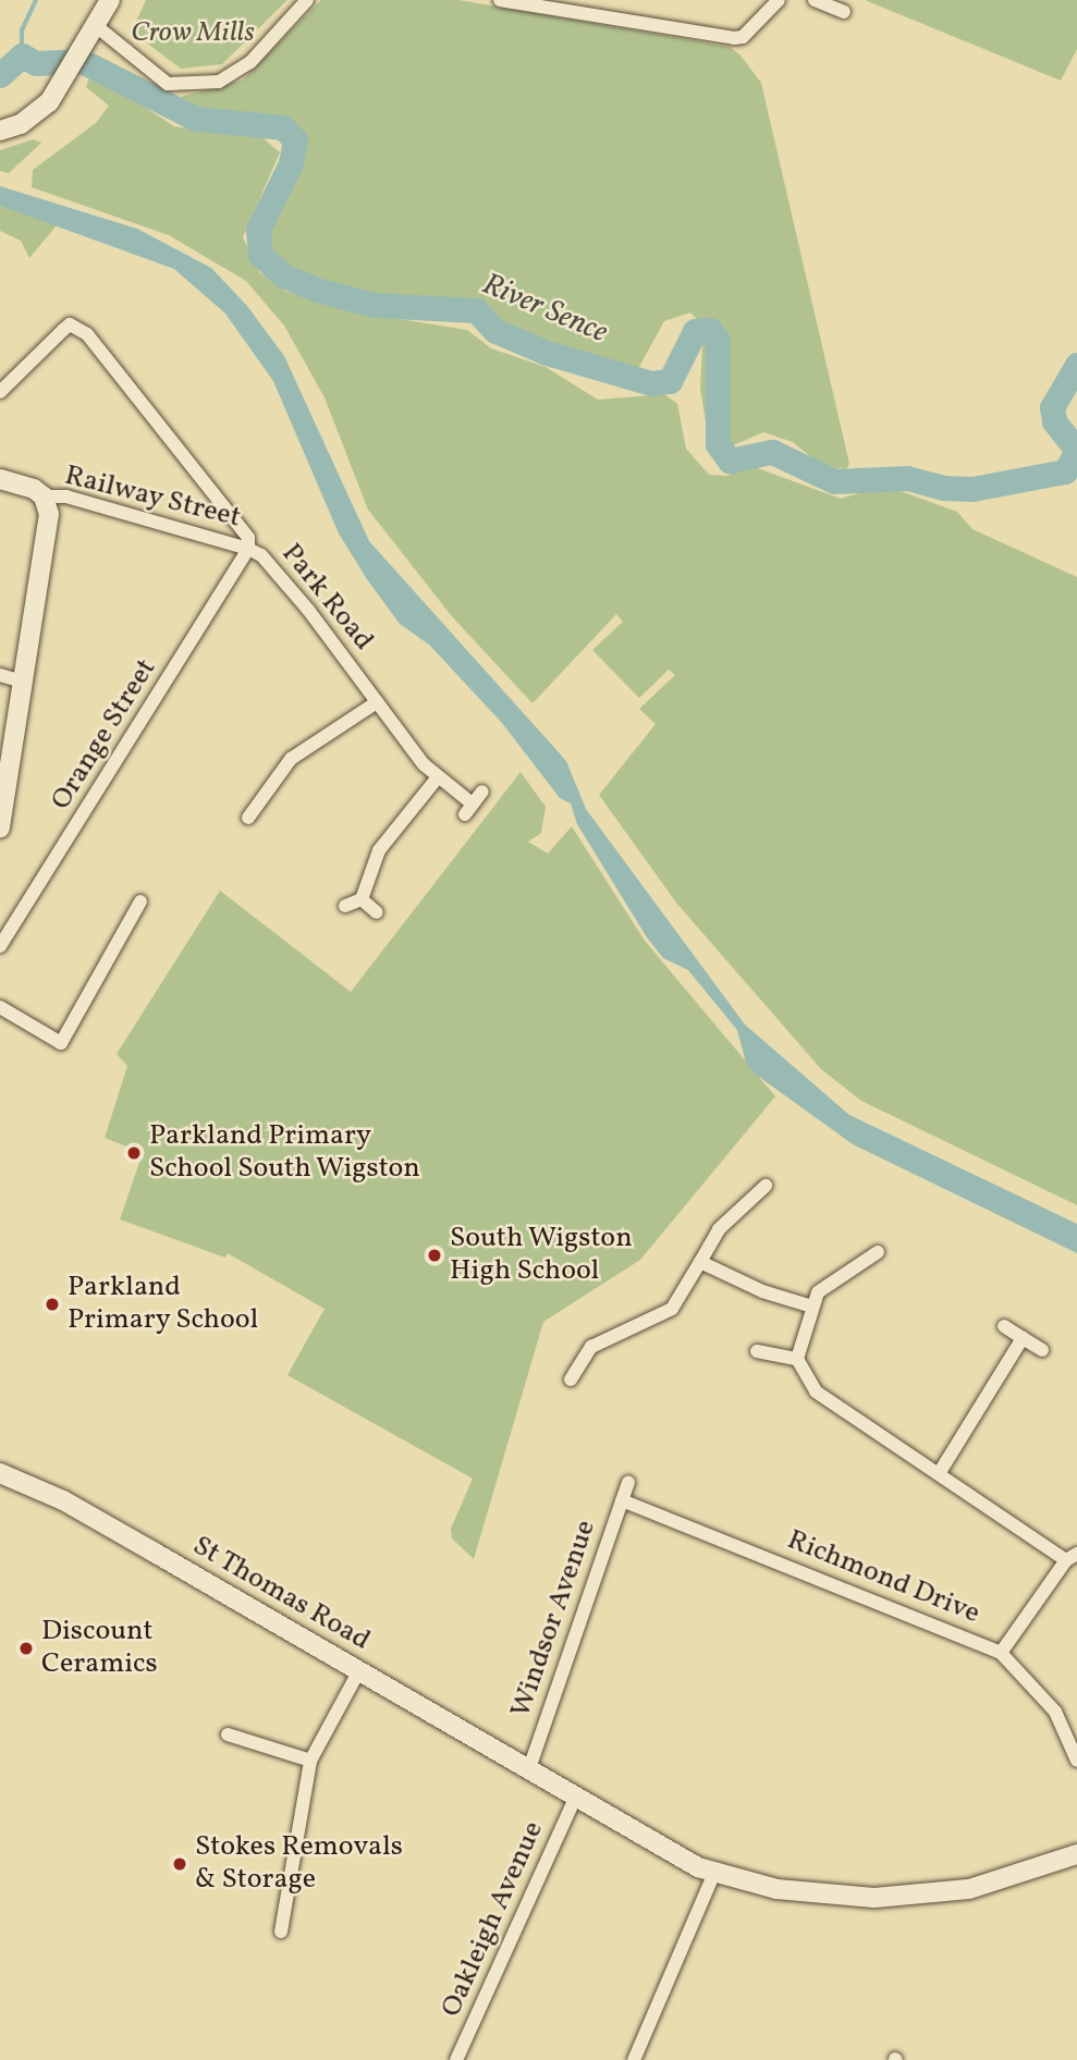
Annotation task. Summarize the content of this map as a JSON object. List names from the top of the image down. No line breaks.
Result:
{"streets":{"main road":["St Thomas Road"],"street":["Railway Street","Park Road","Orange Street","Richmond Drive","Windsor Avenue","Oakleigh Avenue"]},"crossings":[["Railway Street","Park Road"],["Railway Street","Orange Street"],["Park Road","Orange Street"],["Richmond Drive","Windsor Avenue"],["St Thomas Road","Windsor Avenue"],["St Thomas Road","Oakleigh Avenue"]],"water":["River Sence"],"parks":["Crow Mills"],"places":["Parkland Primary School South Wigston","South Wigston High School","Parkland Primary School","Discount Ceramics","Stokes Removals & Storage"]}
